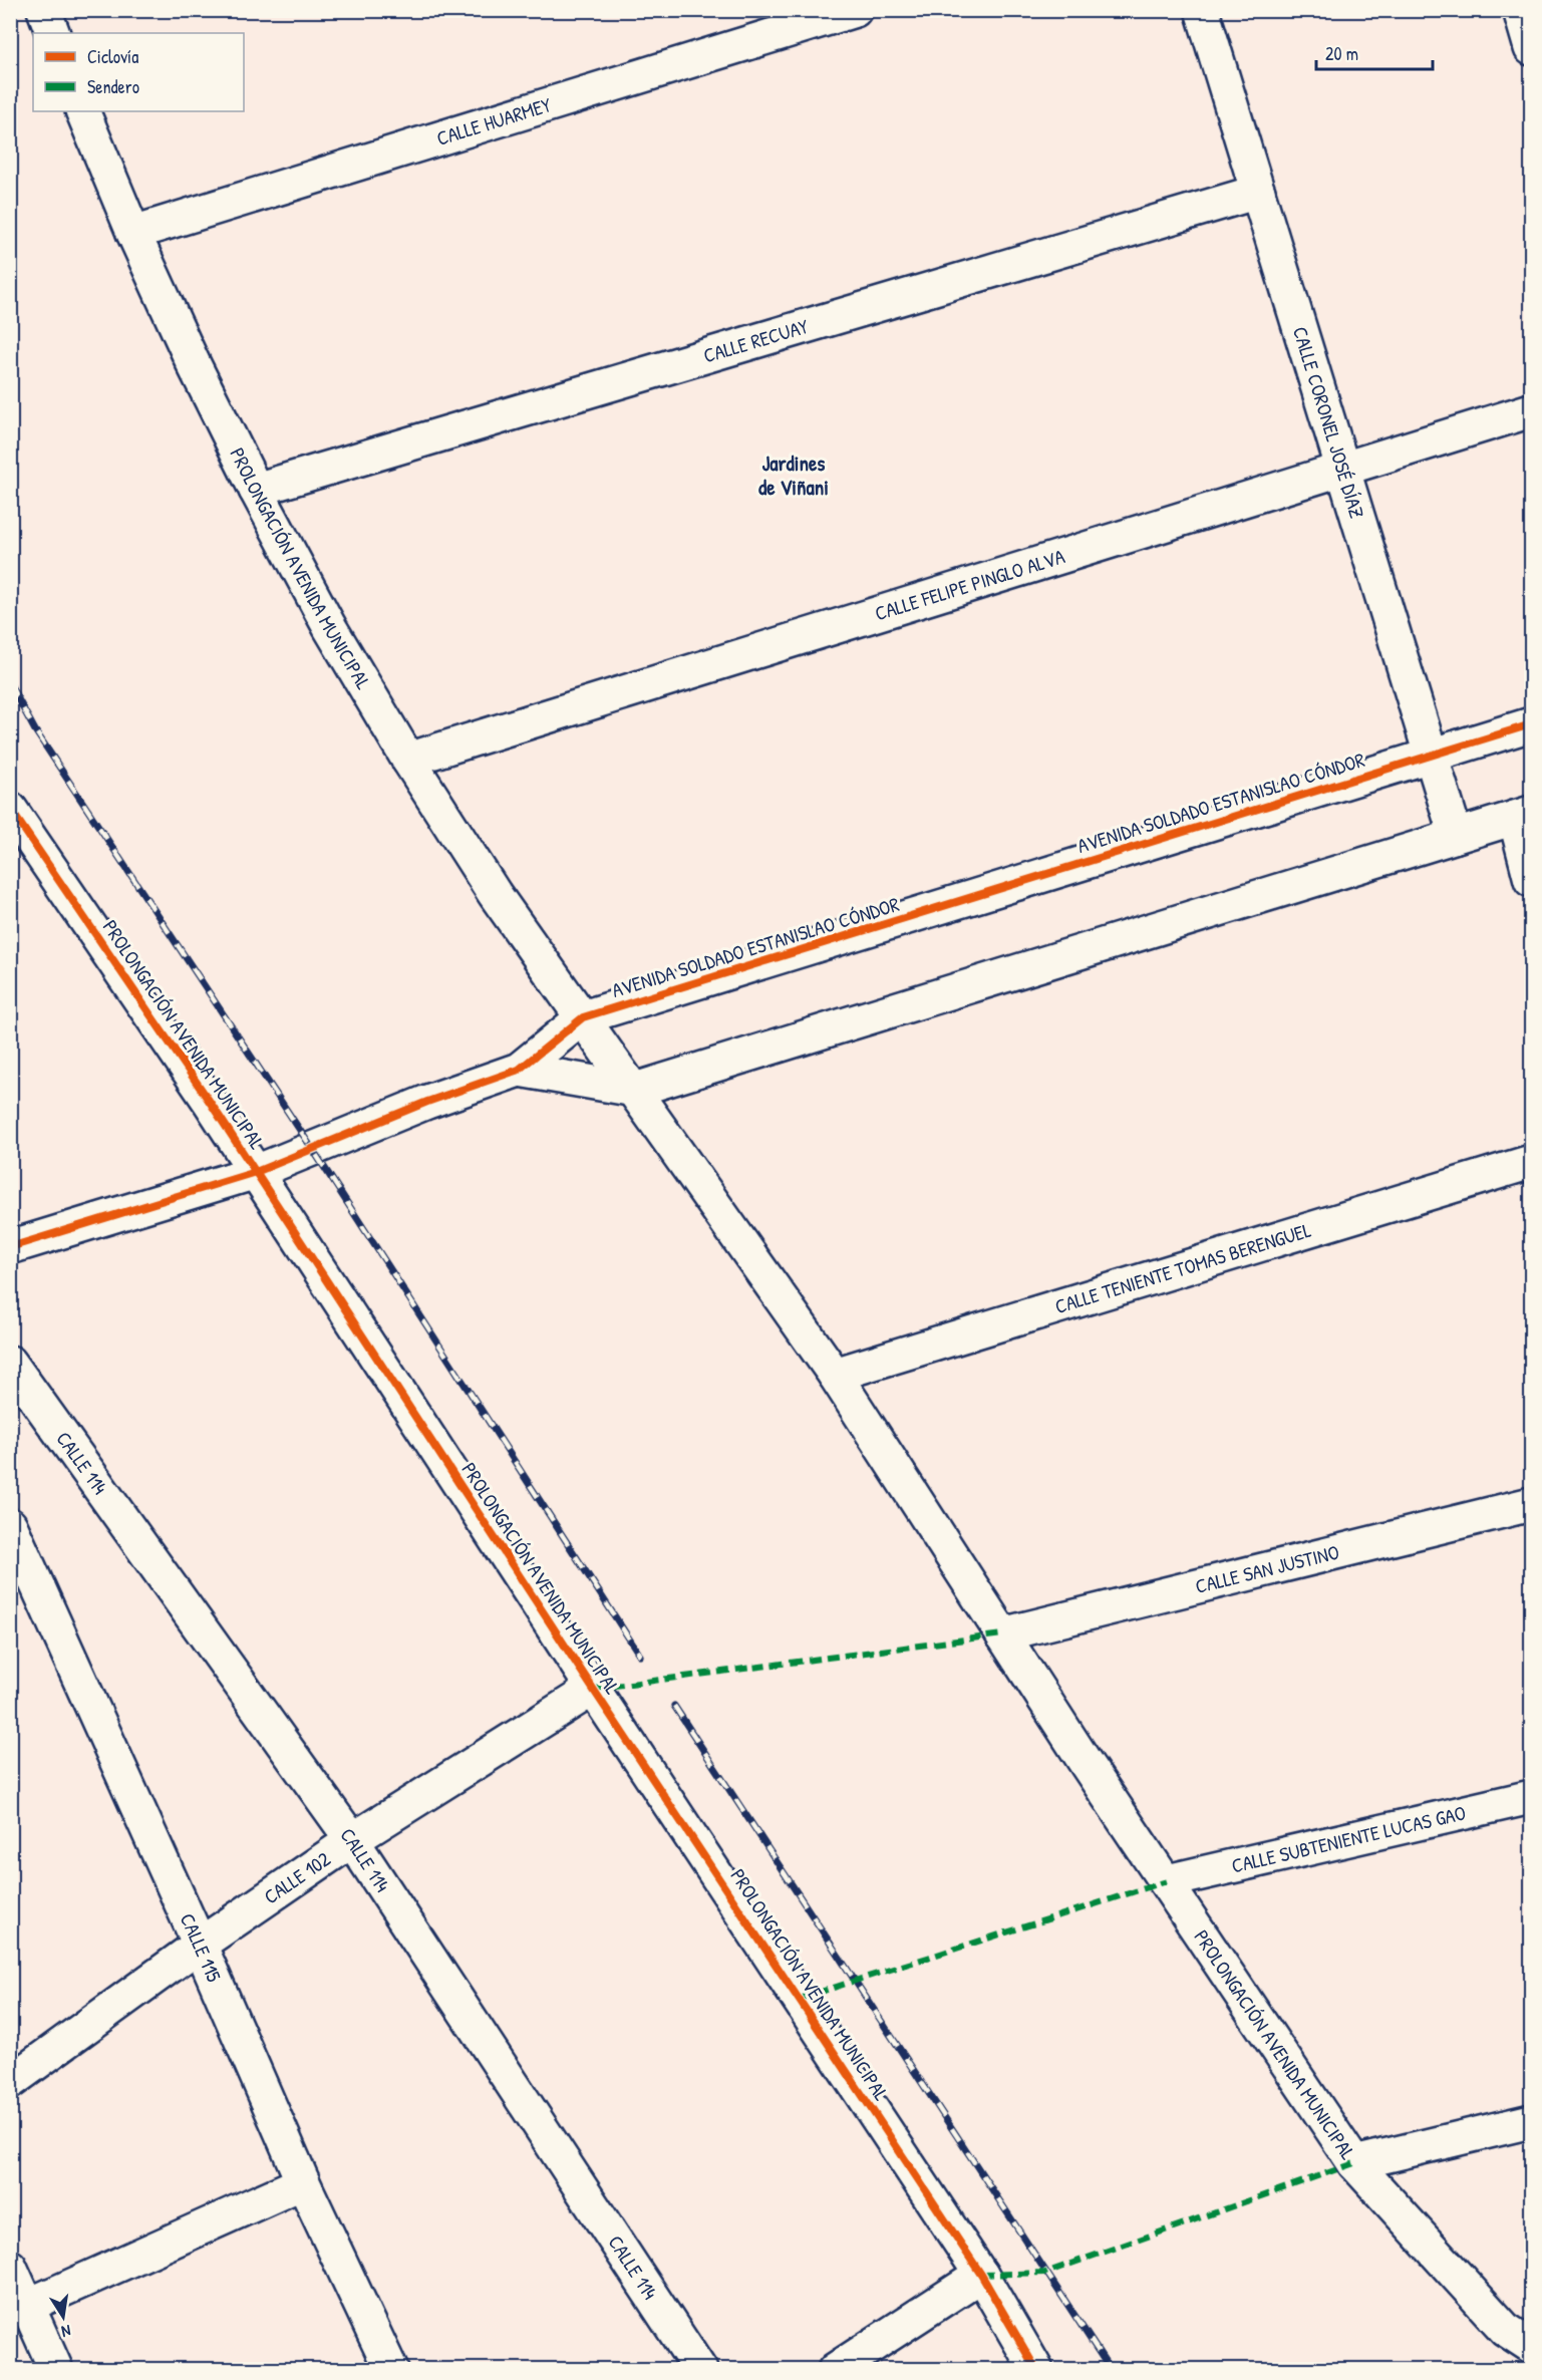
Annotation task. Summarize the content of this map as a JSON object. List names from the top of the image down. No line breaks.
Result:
{"streets":{"street":["CALLE HUARMEY","CALLE RECUAY","CALLE CORONEL JOSÉ DÍAZ","PROLONGACIÓN AVENIDA MUNICIPAL","CALLE FELIPE PINGLO ALVA","AVENIDA SOLDADO ESTANISLAO CÓNDOR","CALLE TENIENTE TOMAS BERENGUEL","CALLE 114","CALLE SAN JUSTINO","CALLE SUBTENIENTE LUCAS GAO","CALLE 102","CALLE 115"]},"crossings":[["CALLE HUARMEY","PROLONGACIÓN AVENIDA MUNICIPAL"],["CALLE RECUAY","CALLE CORONEL JOSÉ DÍAZ"],["CALLE RECUAY","PROLONGACIÓN AVENIDA MUNICIPAL"],["CALLE CORONEL JOSÉ DÍAZ","CALLE FELIPE PINGLO ALVA"],["CALLE CORONEL JOSÉ DÍAZ","AVENIDA SOLDADO ESTANISLAO CÓNDOR"],["PROLONGACIÓN AVENIDA MUNICIPAL","CALLE FELIPE PINGLO ALVA"],["PROLONGACIÓN AVENIDA MUNICIPAL","AVENIDA SOLDADO ESTANISLAO CÓNDOR"],["PROLONGACIÓN AVENIDA MUNICIPAL","CALLE TENIENTE TOMAS BERENGUEL"],["PROLONGACIÓN AVENIDA MUNICIPAL","CALLE SAN JUSTINO"],["PROLONGACIÓN AVENIDA MUNICIPAL","CALLE SUBTENIENTE LUCAS GAO"],["PROLONGACIÓN AVENIDA MUNICIPAL","CALLE 102"],["CALLE 114","CALLE 102"],["CALLE 102","CALLE 115"]],"districts":["Jardines de Viñani"],"legend":["Ciclovía","Sendero"],"scale_bar":"20 m","north":"bottom"}
